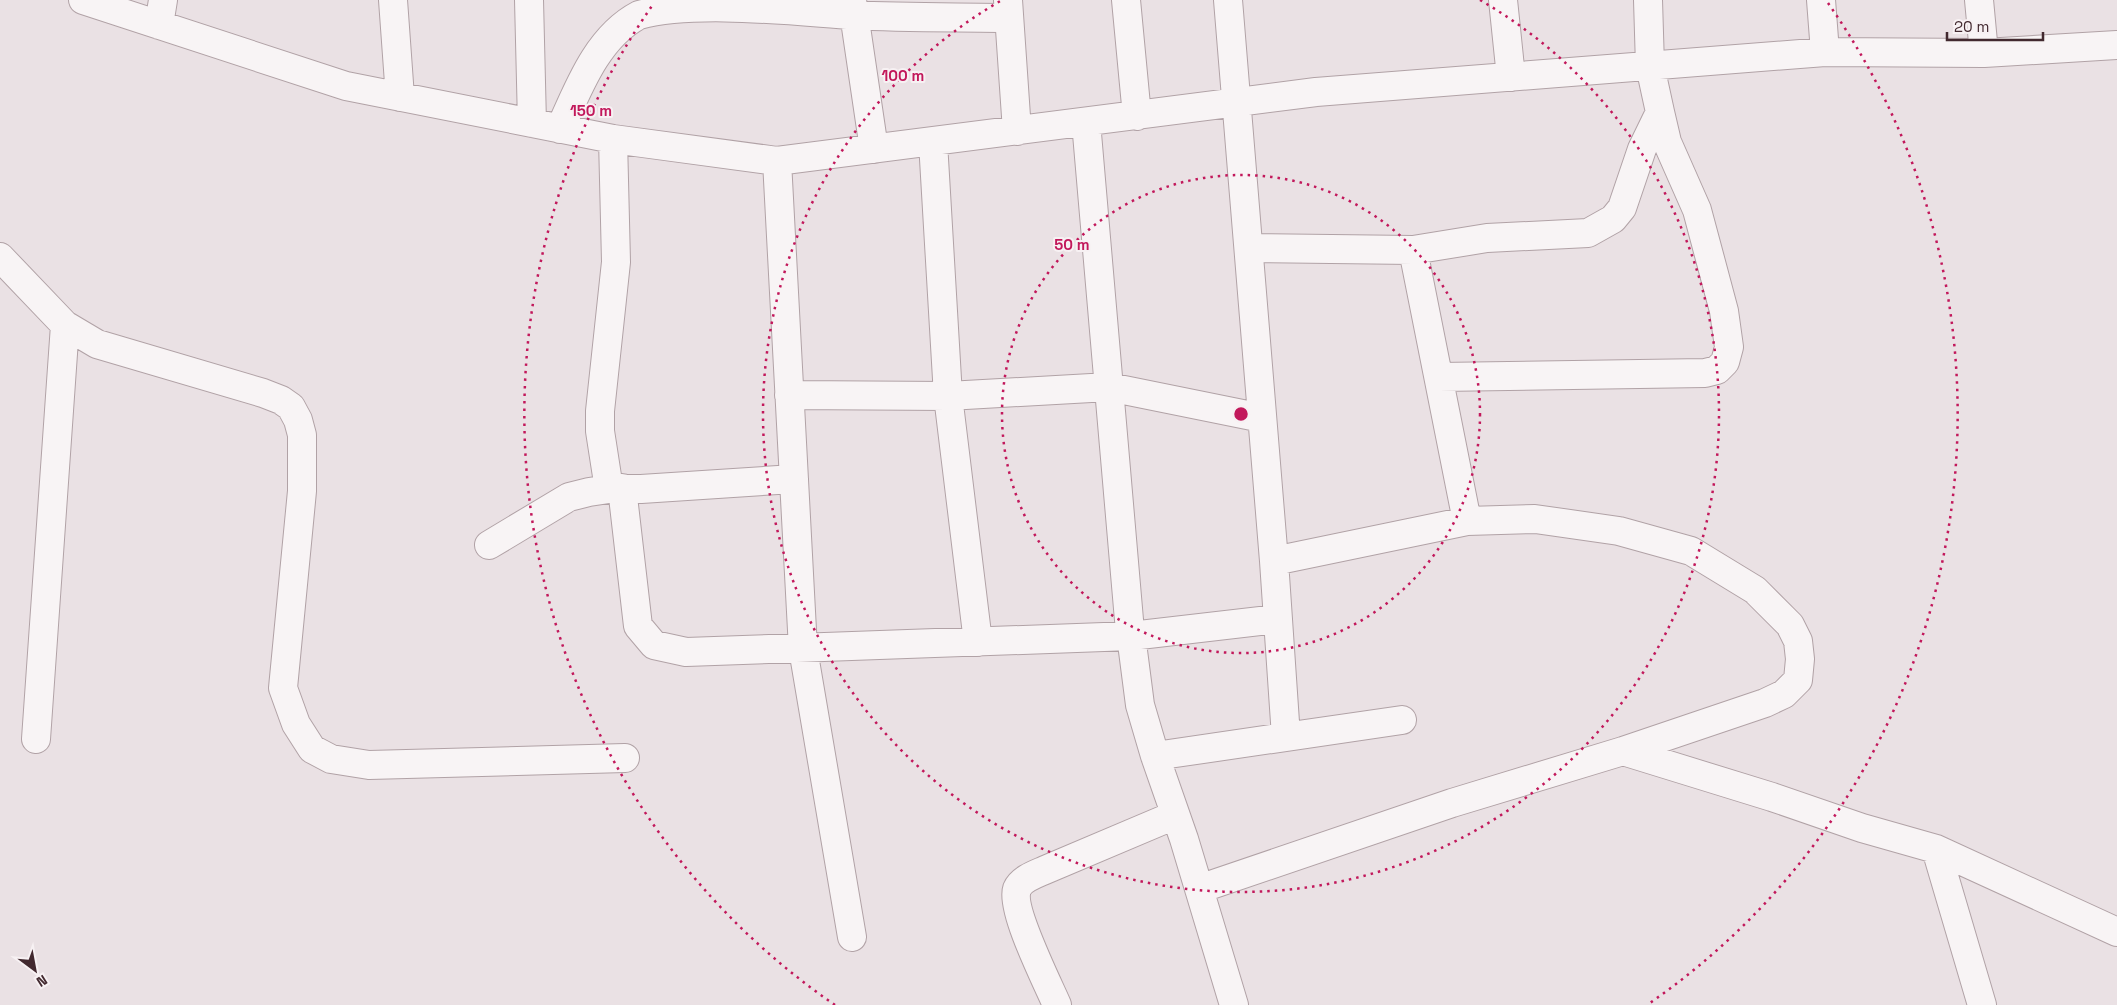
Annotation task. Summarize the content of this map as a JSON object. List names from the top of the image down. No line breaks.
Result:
{"scale_bar":"20 m","north":"bottom right","rings":["100 m","150 m","50 m"]}
